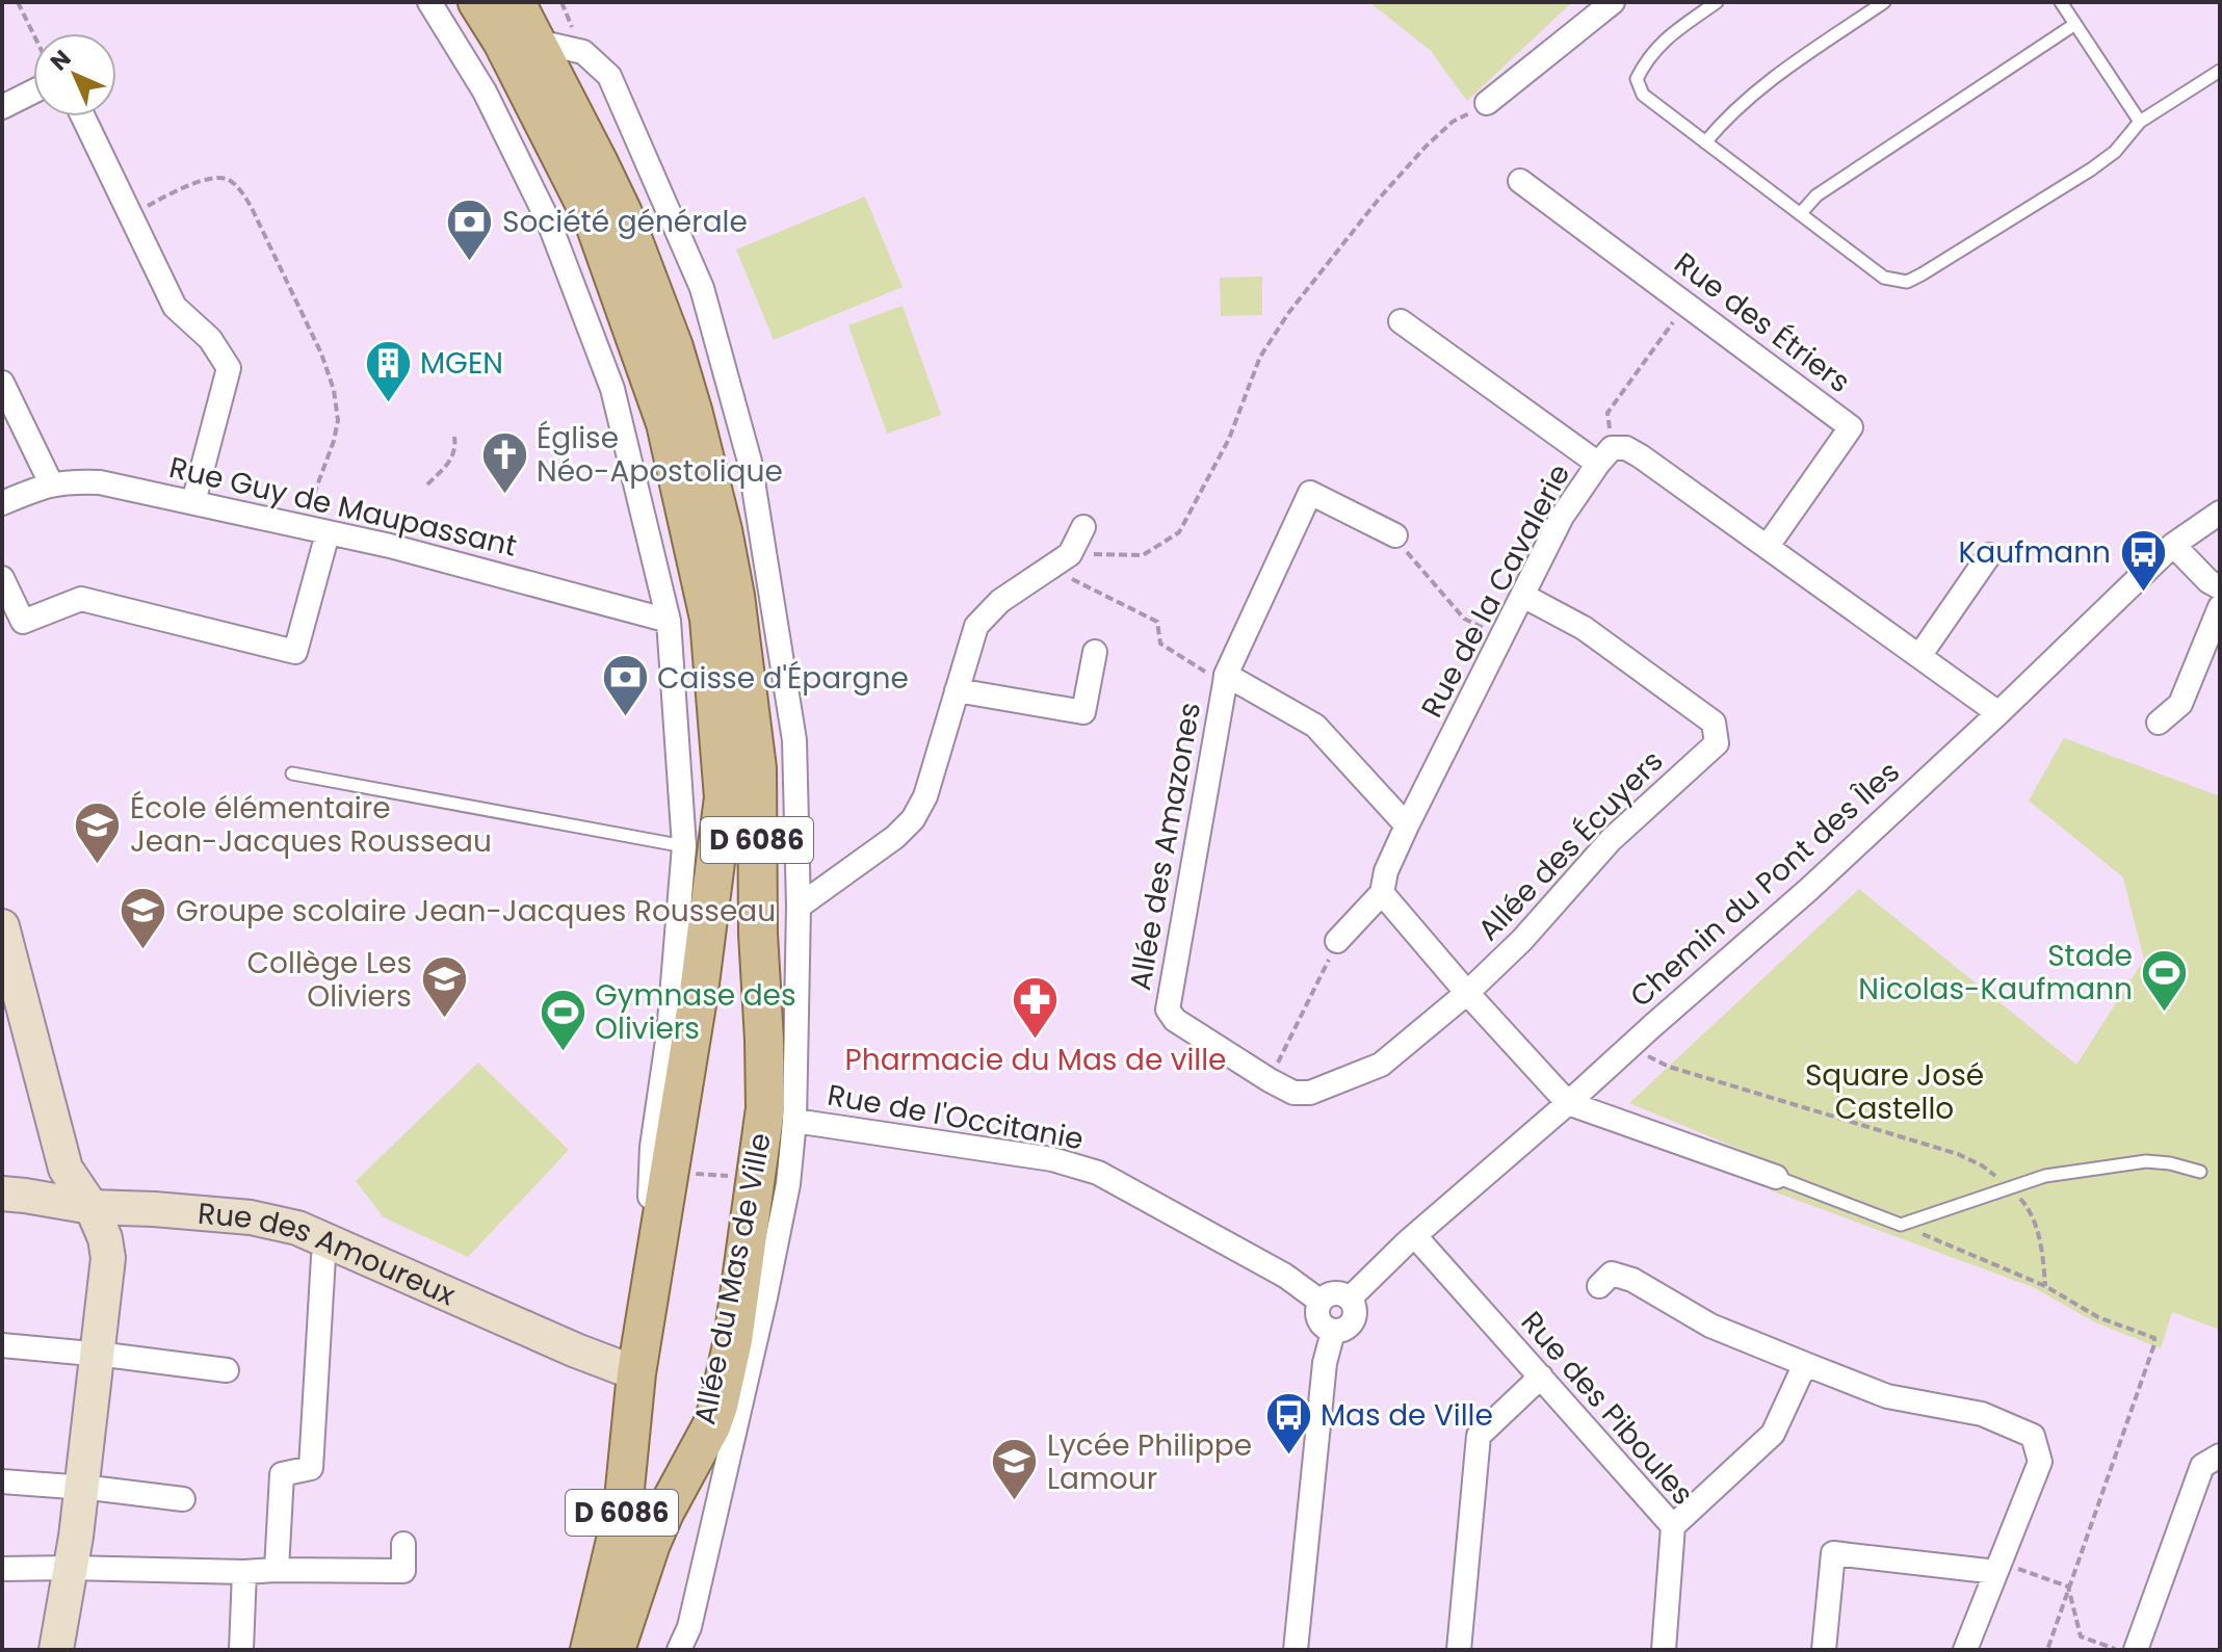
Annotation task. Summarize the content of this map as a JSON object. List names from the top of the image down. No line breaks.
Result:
{"streets":{"main road":["D 6086"],"street":["Rue des Étriers","Rue Guy de Maupassant","Rue de la Cavalerie","Allée des Écuyers","Allée des Amazones","Chemin du Pont des Îles","Rue de l'Occitanie","Rue des Amoureux","Allée du Mas de Ville","Rue des Piboules"]},"crossings":[["Rue de la Cavalerie","Allée des Écuyers"],["Rue de la Cavalerie","Allée des Amazones"],["D 6086","Rue des Amoureux"],["D 6086","Allée du Mas de Ville"],["Allée des Écuyers","Allée des Amazones"],["Chemin du Pont des Îles","Rue de l'Occitanie"],["Chemin du Pont des Îles","Rue des Piboules"],["Rue de l'Occitanie","Allée du Mas de Ville"]],"parks":["Square José Castello"],"places":{"bank":["Société générale","Caisse d'Épargne"],"building":["MGEN"],"church":["Église Néo-Apostolique"],"bus stop":["Kaufmann","Mas de Ville"],"school or university":["École élémentaire Jean-Jacques Rousseau","Groupe scolaire Jean-Jacques Rousseau","Collège Les Oliviers","Lycée Philippe Lamour"],"sports":["Stade Nicolas-Kaufmann","Gymnase des Oliviers"],"pharmacy":["Pharmacie du Mas de ville"]},"north":"top left"}
